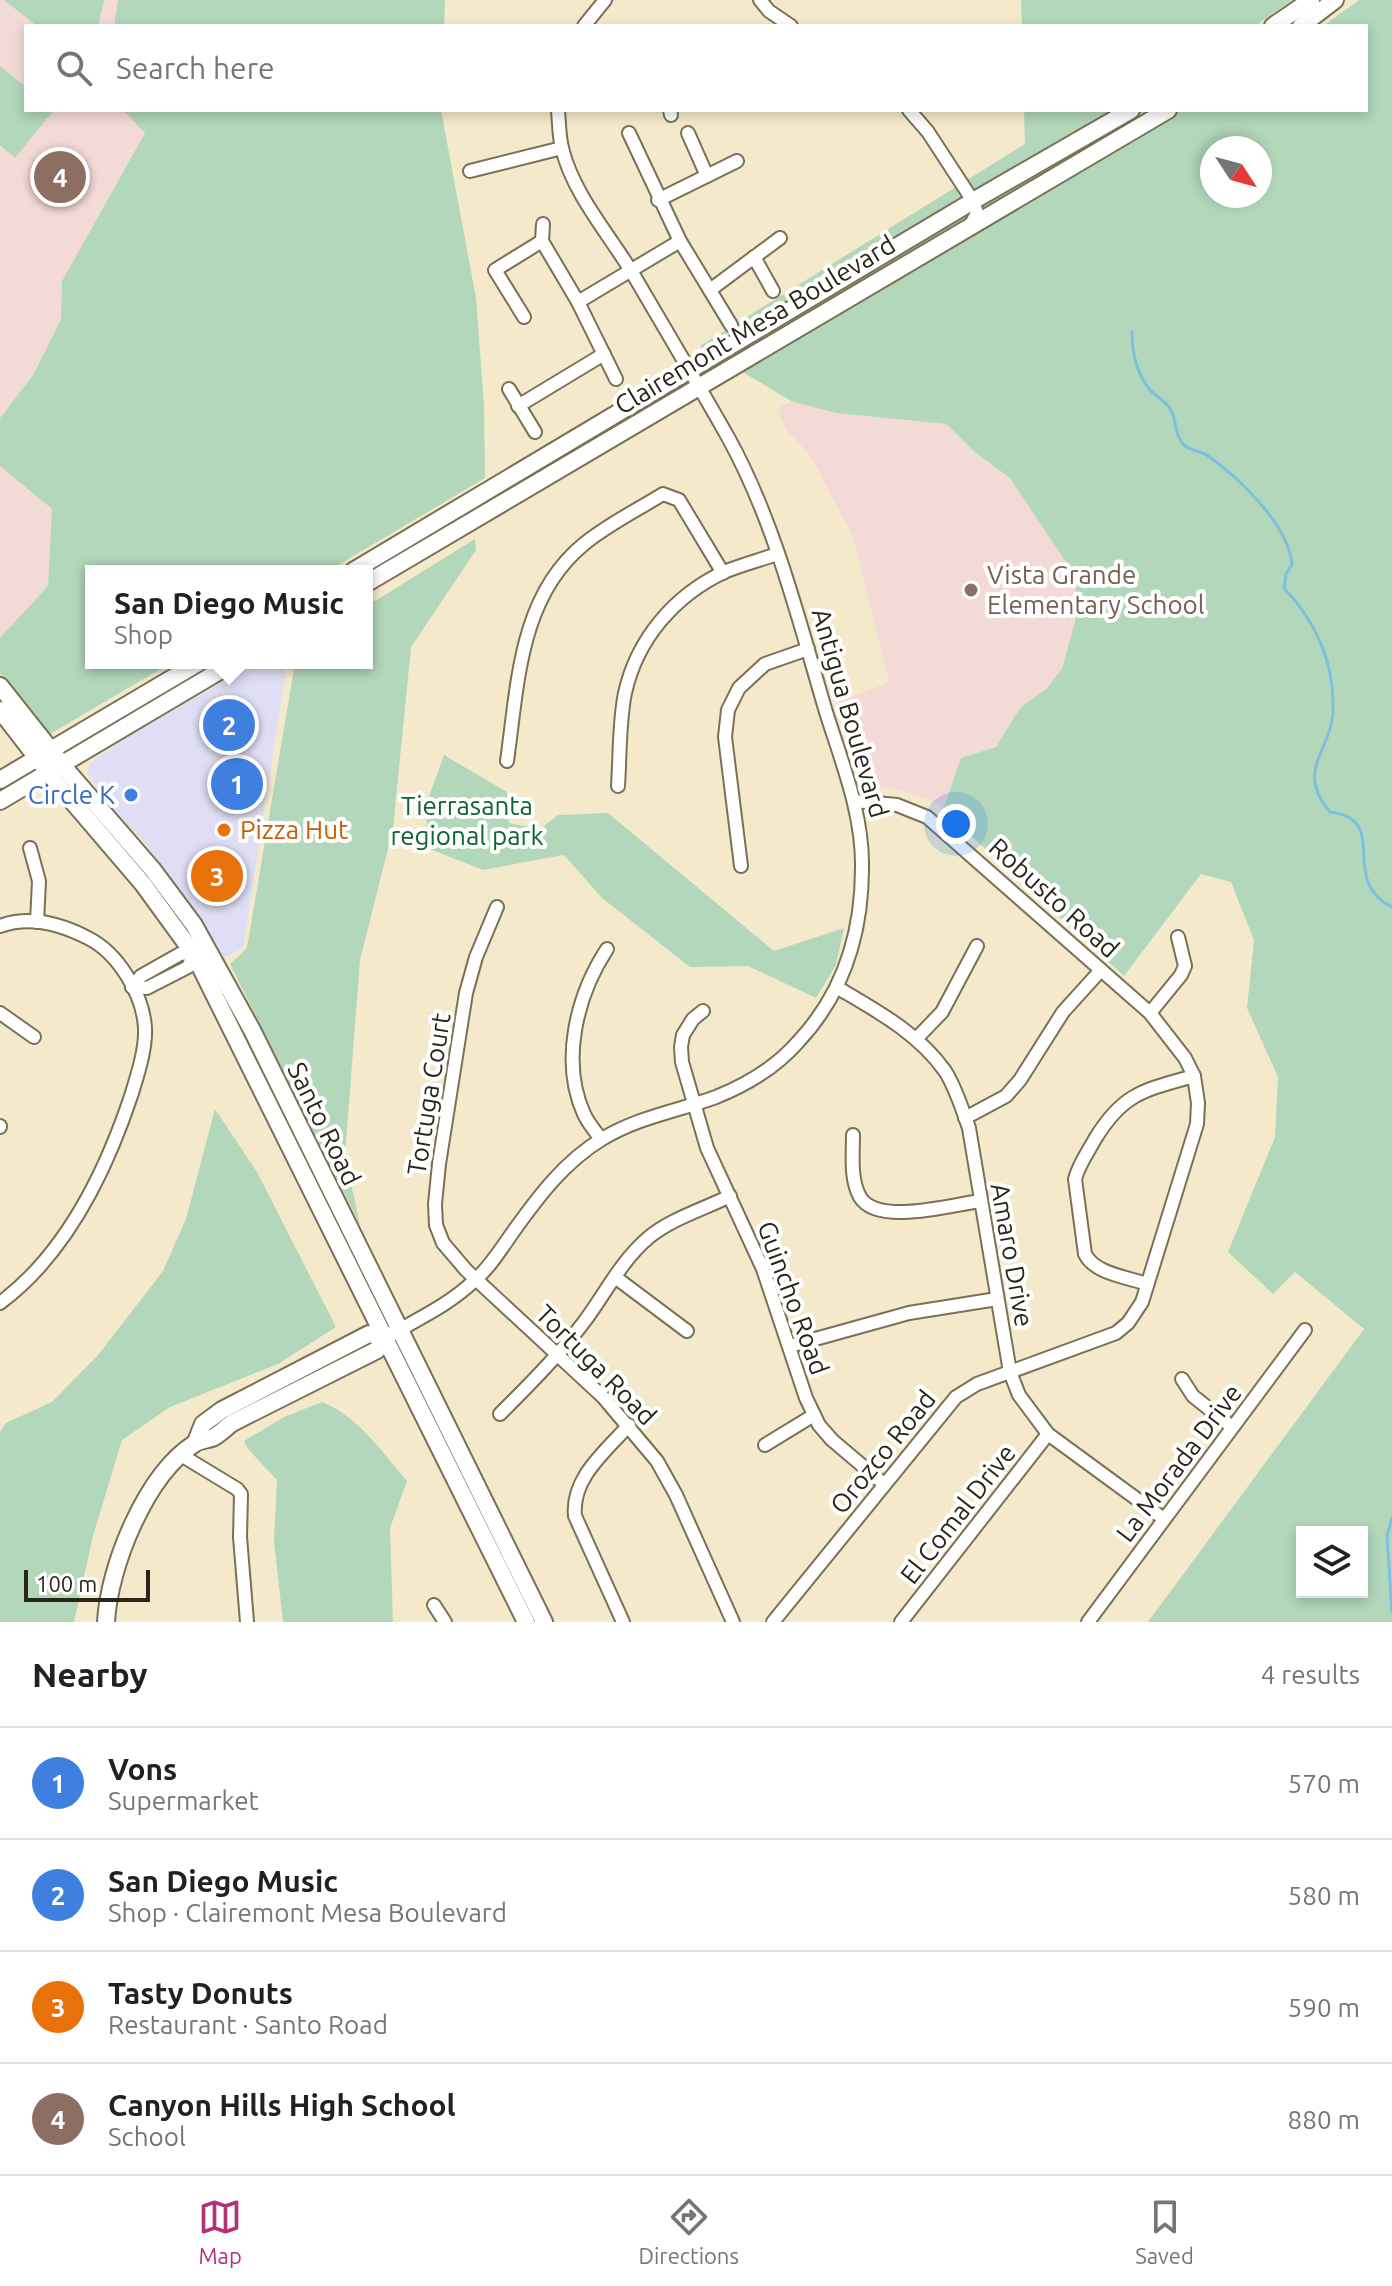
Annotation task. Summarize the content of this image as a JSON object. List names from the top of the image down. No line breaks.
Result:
{"streets":{"main road":["Clairemont Mesa Boulevard","Antigua Boulevard","Santo Road"],"street":["Robusto Road","Tortuga Court","Amaro Drive","Guincho Road","Tortuga Road","Orozco Road","La Morada Drive","El Comal Drive"]},"crossings":[["Clairemont Mesa Boulevard","Antigua Boulevard"],["Antigua Boulevard","Robusto Road"],["Antigua Boulevard","Tortuga Court"],["Antigua Boulevard","Santo Road"],["Antigua Boulevard","Amaro Drive"],["Antigua Boulevard","Guincho Road"],["Antigua Boulevard","Tortuga Road"],["Robusto Road","Orozco Road"],["Tortuga Court","Tortuga Road"],["Amaro Drive","Orozco Road"],["Amaro Drive","La Morada Drive"],["Amaro Drive","El Comal Drive"],["Guincho Road","Orozco Road"]],"parks":["Tierrasanta regional park"],"places":["Vista Grande Elementary School","Circle K","Pizza Hut"],"scale_bar":"100 m","north":"bottom right","page":{"search":"Search here","pins":["4","2","1","3"],"popup":["San Diego Music","Shop"],"scale":"100 m","heading":["Nearby","4 results"],"list":[{"mark":"1","name":"Vons","note":"Supermarket","value":"570 m"},{"mark":"2","name":"San Diego Music","note":"Shop · Clairemont Mesa Boulevard","value":"580 m"},{"mark":"3","name":"Tasty Donuts","note":"Restaurant · Santo Road","value":"590 m"},{"mark":"4","name":"Canyon Hills High School","note":"School","value":"880 m"}],"nav":["Map","Directions","Saved"]}}
